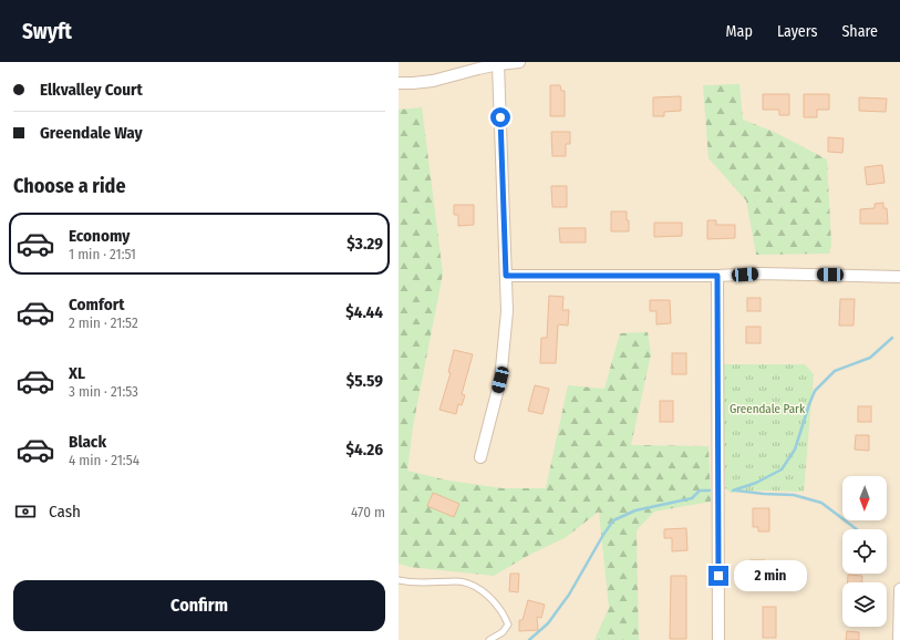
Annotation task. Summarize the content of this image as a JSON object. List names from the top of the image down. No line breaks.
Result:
{"parks":["Greendale Park"],"north":"bottom","page":{"header":"Swyft","nav":["Map","Layers","Share"],"banner":["Elkvalley Court","Greendale Way"],"heading":"Choose a ride","list":[{"name":"Economy","note":"1 min · 21:51","value":"$3.29"},{"name":"Comfort","note":"2 min · 21:52","value":"$4.44"},{"name":"XL","note":"3 min · 21:53","value":"$5.59"},{"name":"Black","note":"4 min · 21:54","value":"$4.26"}],"pay":["Cash","470 m"],"bubble":"2 min","buttons":"Confirm"}}
